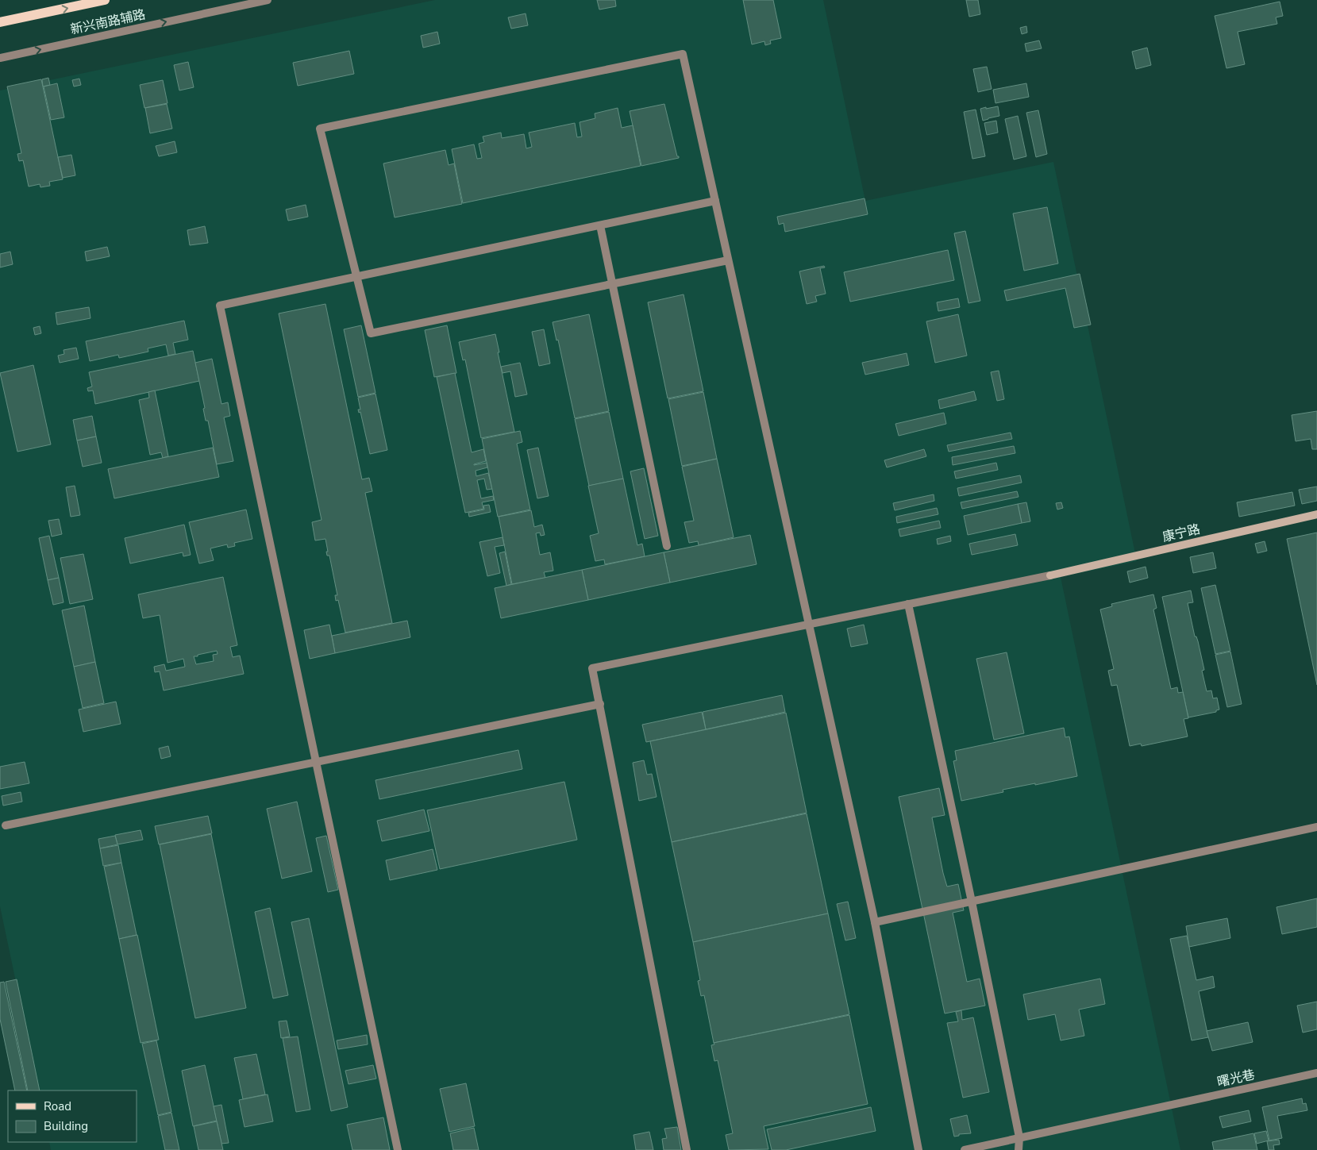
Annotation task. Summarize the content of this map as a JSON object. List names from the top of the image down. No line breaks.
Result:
{"streets":{"street":["新兴南路辅路","康宁路","曙光巷"]},"one_way":["新兴南路辅路"],"legend":["Road","Building"]}
